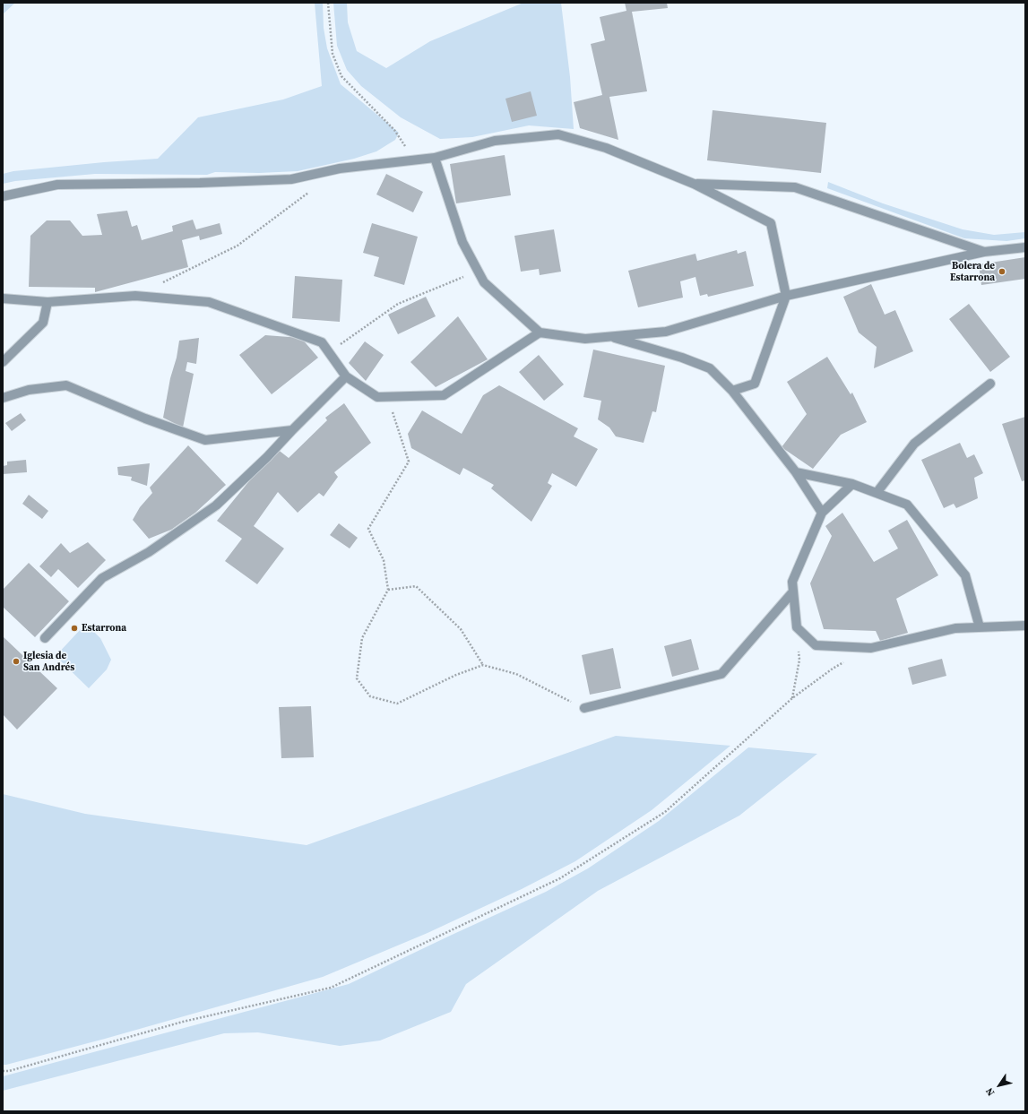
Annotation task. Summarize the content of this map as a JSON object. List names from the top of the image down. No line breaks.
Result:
{"places":["Bolera de Estarrona","Estarrona","Iglesia de San Andrés"],"north":"bottom left"}
